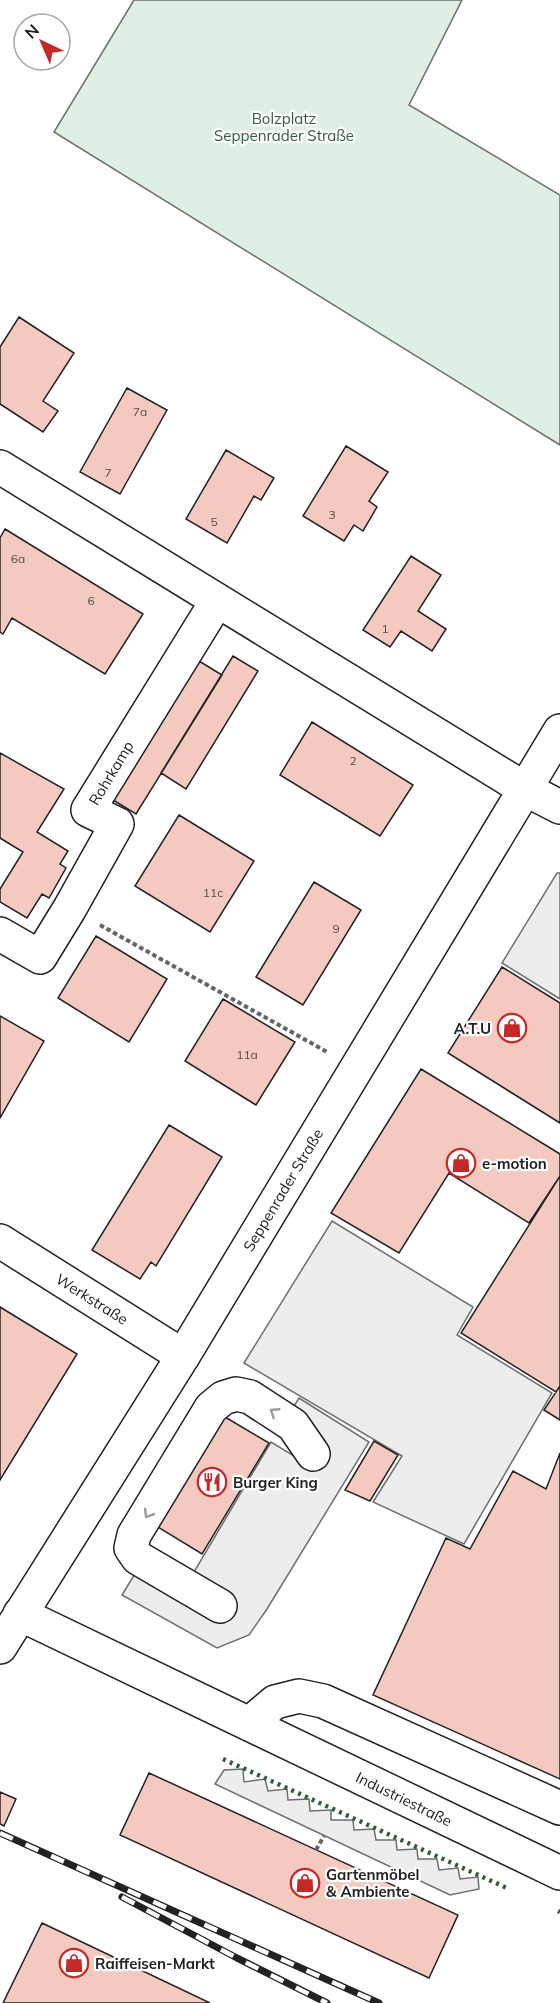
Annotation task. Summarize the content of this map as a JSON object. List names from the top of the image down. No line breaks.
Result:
{"streets":{"street":["Rohrkamp","Seppenrader Straße","Werkstraße","Industriestraße"]},"crossings":[["Seppenrader Straße","Werkstraße"],["Seppenrader Straße","Industriestraße"]],"parks":["Bolzplatz Seppenrader Straße"],"places":{"shop":["A.T.U","e-motion","Gartenmöbel & Ambiente","Raiffeisen-Markt"],"restaurant":["Burger King"]},"house_numbers":["7a","7","3","5","6a","6","1","2","11c","9","11a"],"north":"top left"}
